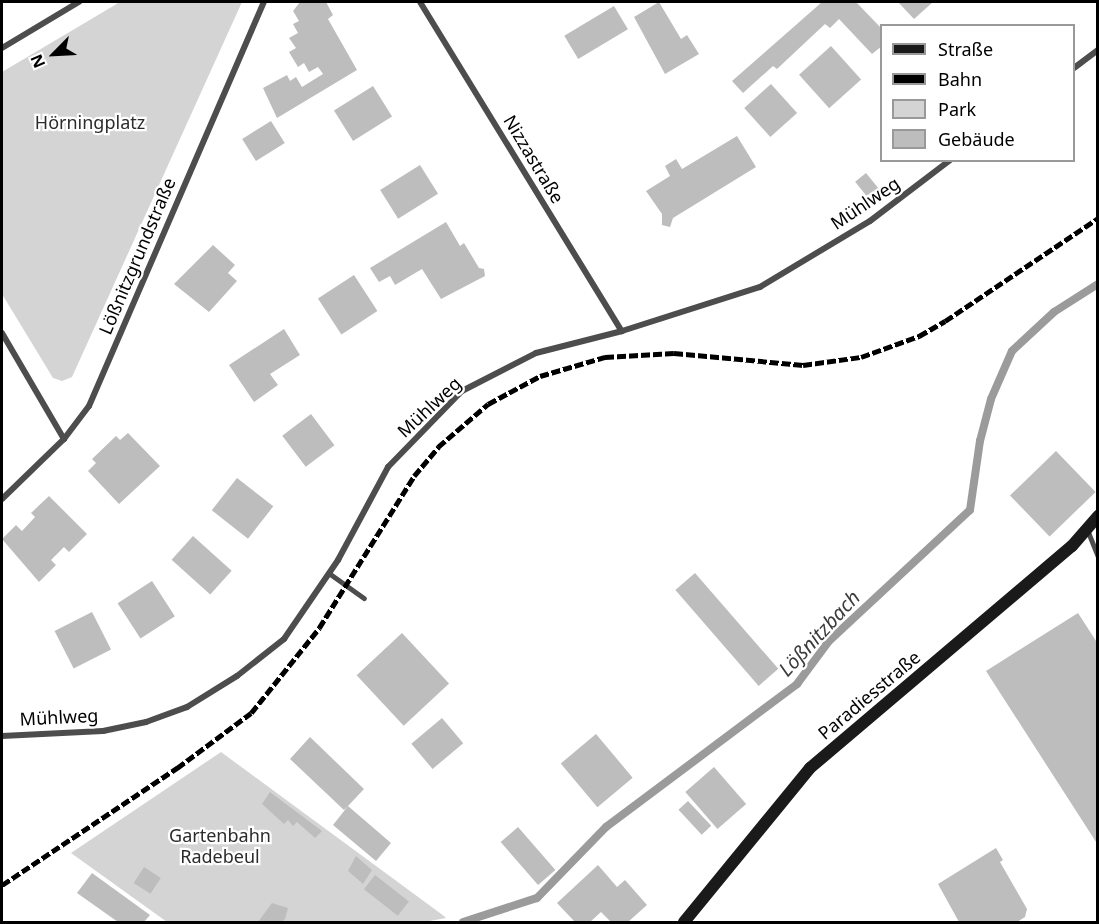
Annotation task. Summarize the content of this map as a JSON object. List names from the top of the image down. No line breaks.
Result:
{"streets":{"street":["Nizzastraße","Mühlweg","Lößnitzgrundstraße","Paradiesstraße"]},"crossings":[["Nizzastraße","Mühlweg"]],"water":["Lößnitzbach"],"parks":["Hörningplatz","Gartenbahn Radebeul"],"legend":["Straße","Bahn","Park","Gebäude"],"north":"bottom left"}
